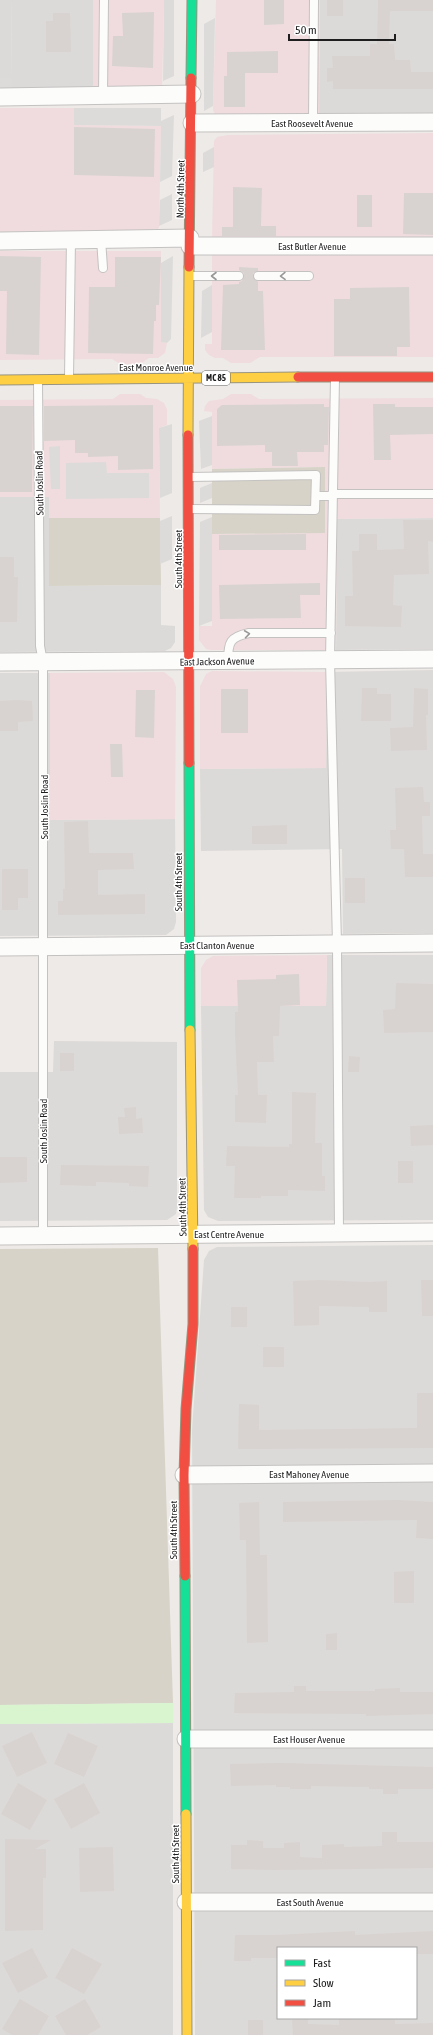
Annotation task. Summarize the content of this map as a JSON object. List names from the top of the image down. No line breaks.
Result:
{"streets":{"street":["East Roosevelt Avenue","North 4th Street","East Butler Avenue","East Monroe Avenue","MC 85","South 4th Street","East Jackson Avenue","East Clanton Avenue","East Centre Avenue","East Mahoney Avenue","East Houser Avenue","East South Avenue"],"lane":["South Joslin Road"]},"crossings":[["East Roosevelt Avenue","North 4th Street"],["North 4th Street","East Butler Avenue"],["North 4th Street","East Monroe Avenue"],["North 4th Street","South 4th Street"],["East Monroe Avenue","South Joslin Road"],["East Monroe Avenue","South 4th Street"],["South Joslin Road","East Jackson Avenue"],["South Joslin Road","East Clanton Avenue"],["South Joslin Road","East Centre Avenue"],["South 4th Street","East Jackson Avenue"],["South 4th Street","East Clanton Avenue"],["South 4th Street","East Centre Avenue"],["South 4th Street","East Mahoney Avenue"],["South 4th Street","East Houser Avenue"],["South 4th Street","East South Avenue"]],"legend":["Fast","Slow","Jam"],"scale_bar":"50 m"}
